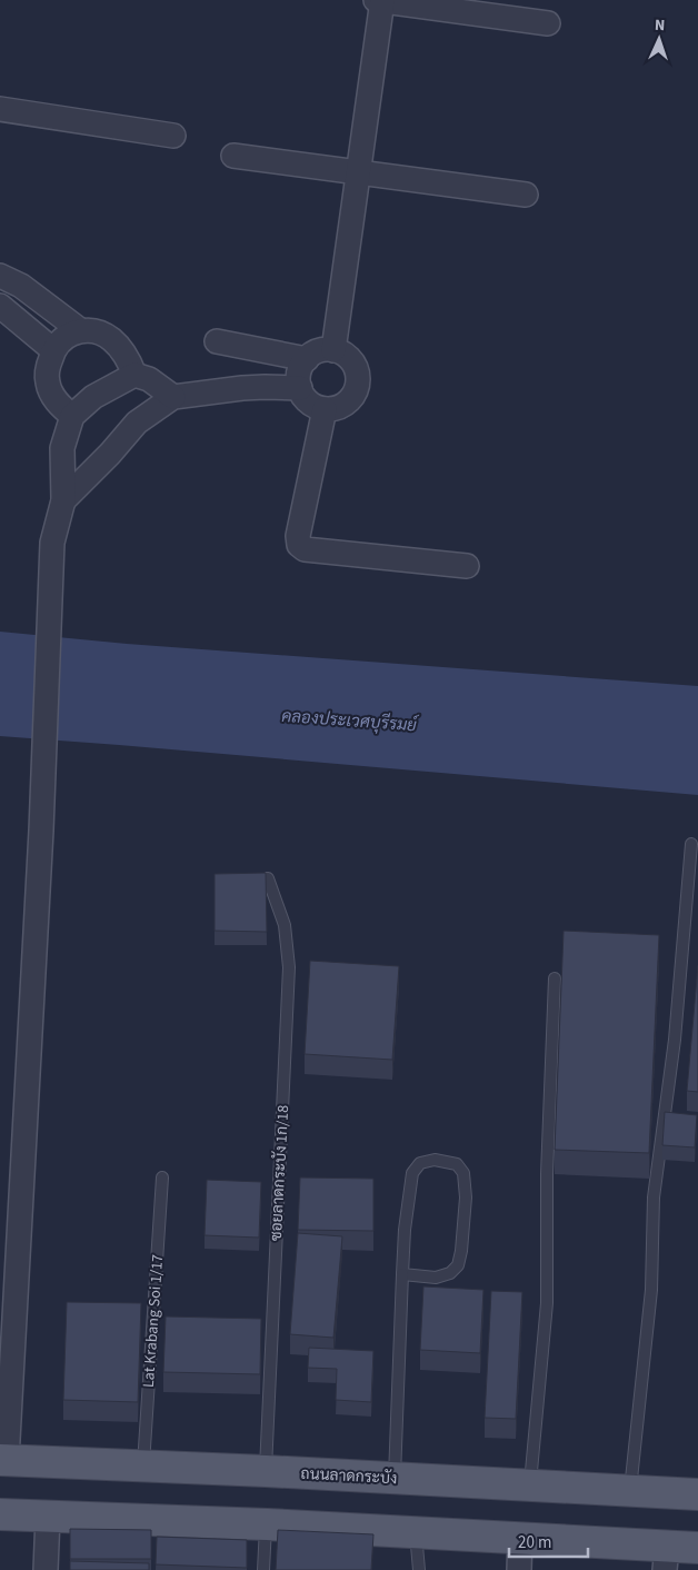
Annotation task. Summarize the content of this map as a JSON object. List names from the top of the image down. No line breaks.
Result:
{"streets":{"main road":["ถนนลาดกระบัง"],"lane":["ซอยลาดกระบัง 1ก/18","Lat Krabang Soi 1/17"]},"crossings":[["ซอยลาดกระบัง 1ก/18","ถนนลาดกระบัง"],["Lat Krabang Soi 1/17","ถนนลาดกระบัง"]],"water":["คลองประเวศบุรีรมย์"],"scale_bar":"20 m","north":"top"}
